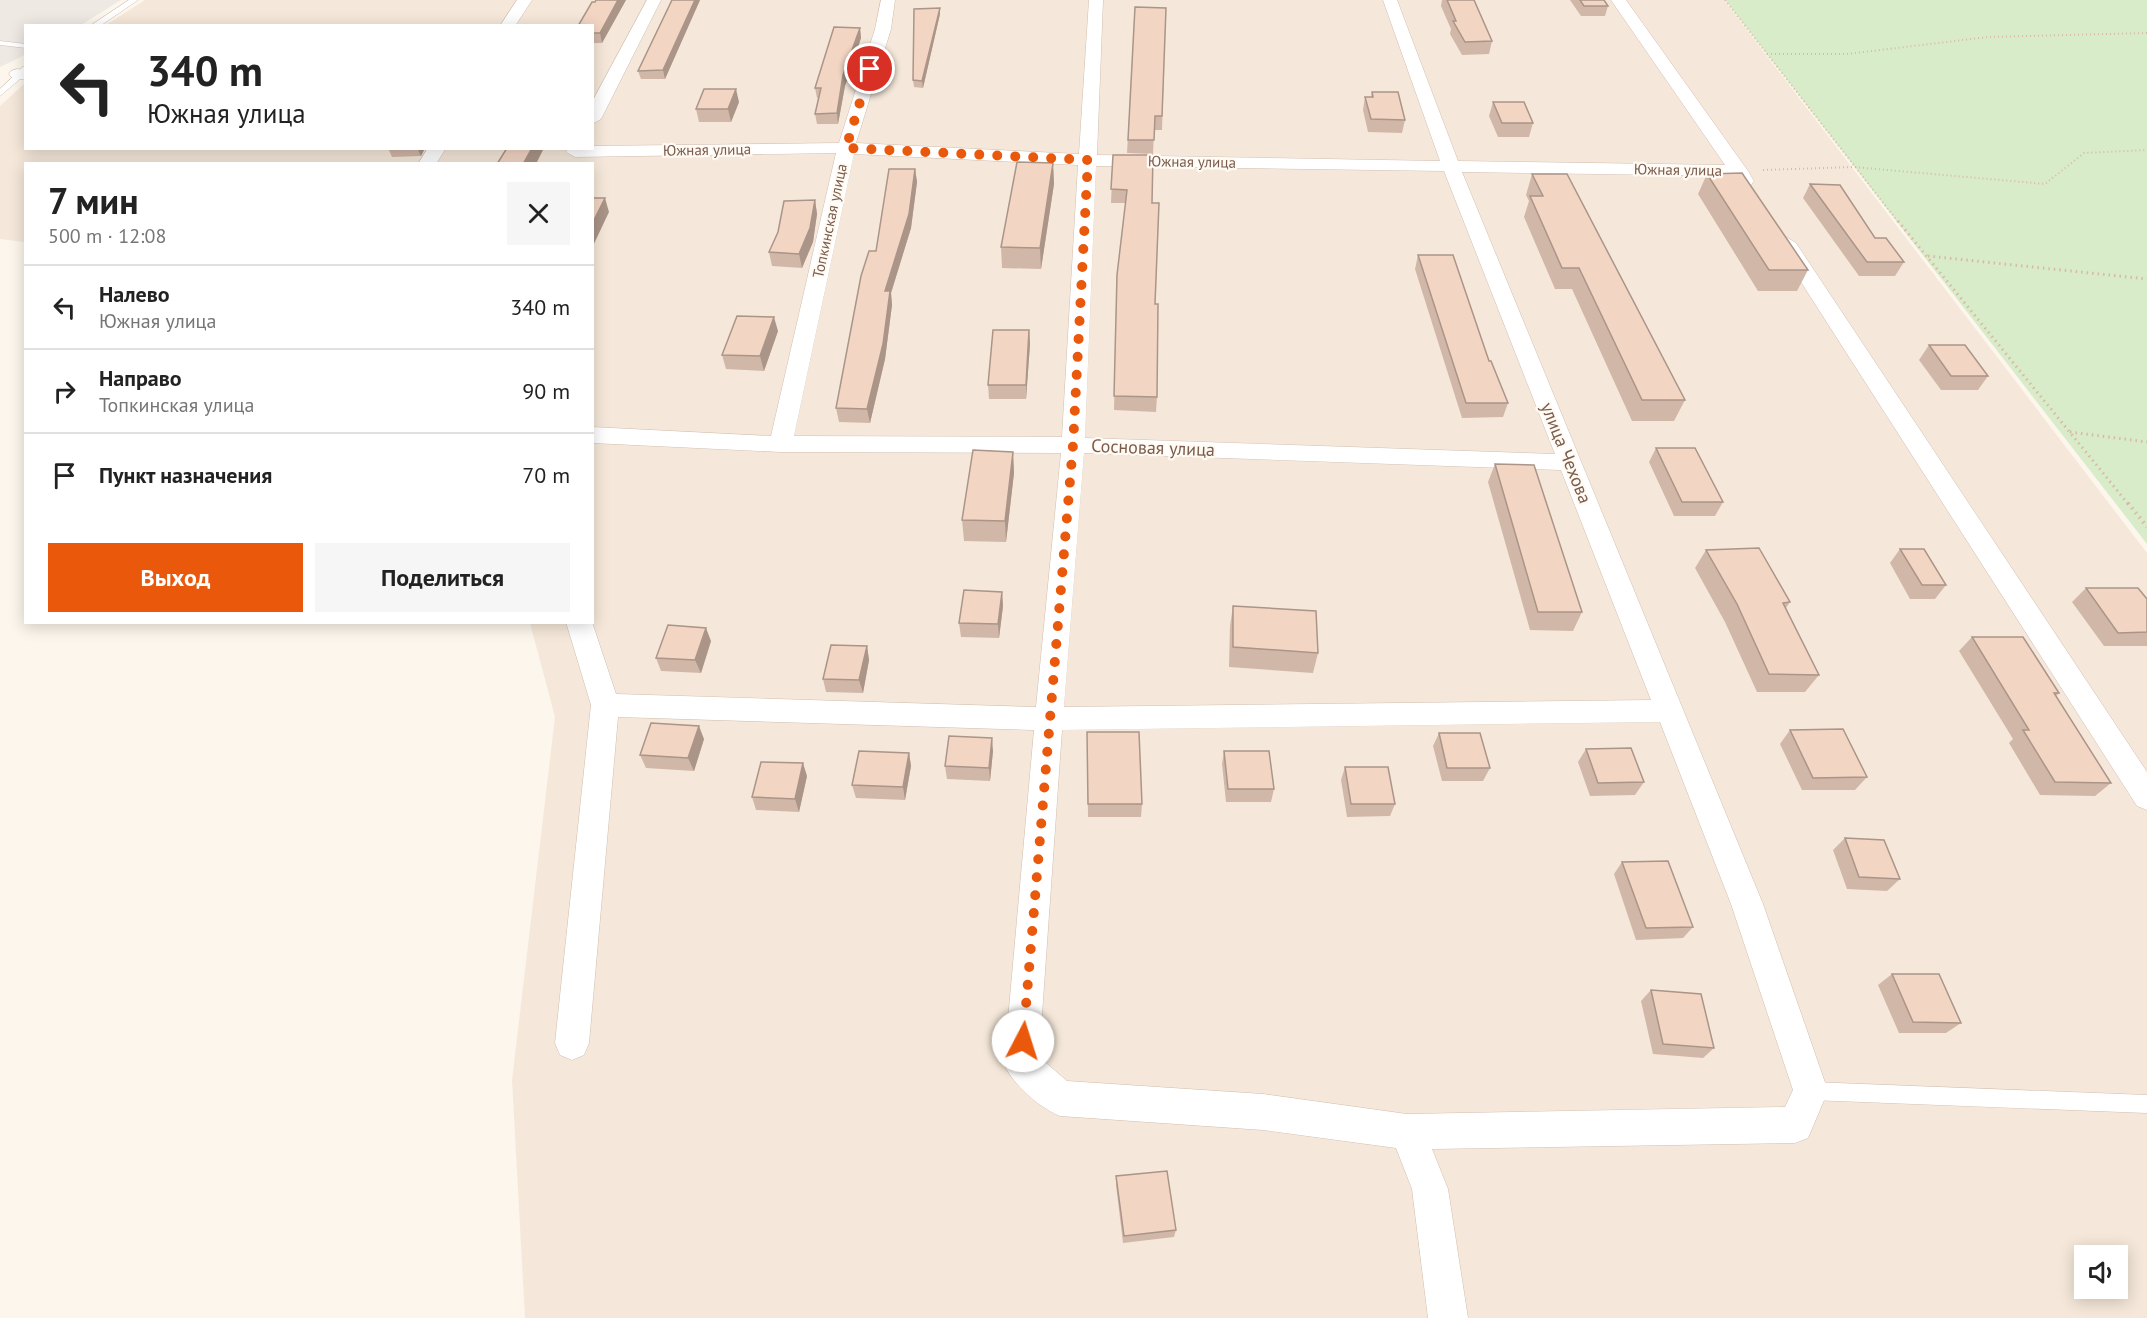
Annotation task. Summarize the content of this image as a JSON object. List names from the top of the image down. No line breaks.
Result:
{"streets":{"street":["Южная улица","Топкинская улица","Сосновая улица","улица Чехова"]},"crossings":[["Южная улица","Топкинская улица"],["Южная улица","улица Чехова"],["Топкинская улица","Сосновая улица"],["Сосновая улица","улица Чехова"]],"page":{"turn":["340 m","Южная улица"],"heading":["7 мин","500 m · 12:08"],"list":[{"name":"Налево","note":"Южная улица","value":"340 m"},{"name":"Направо","note":"Топкинская улица","value":"90 m"},{"name":"Пункт назначения","value":"70 m"}],"buttons":["Выход","Поделиться"]}}
